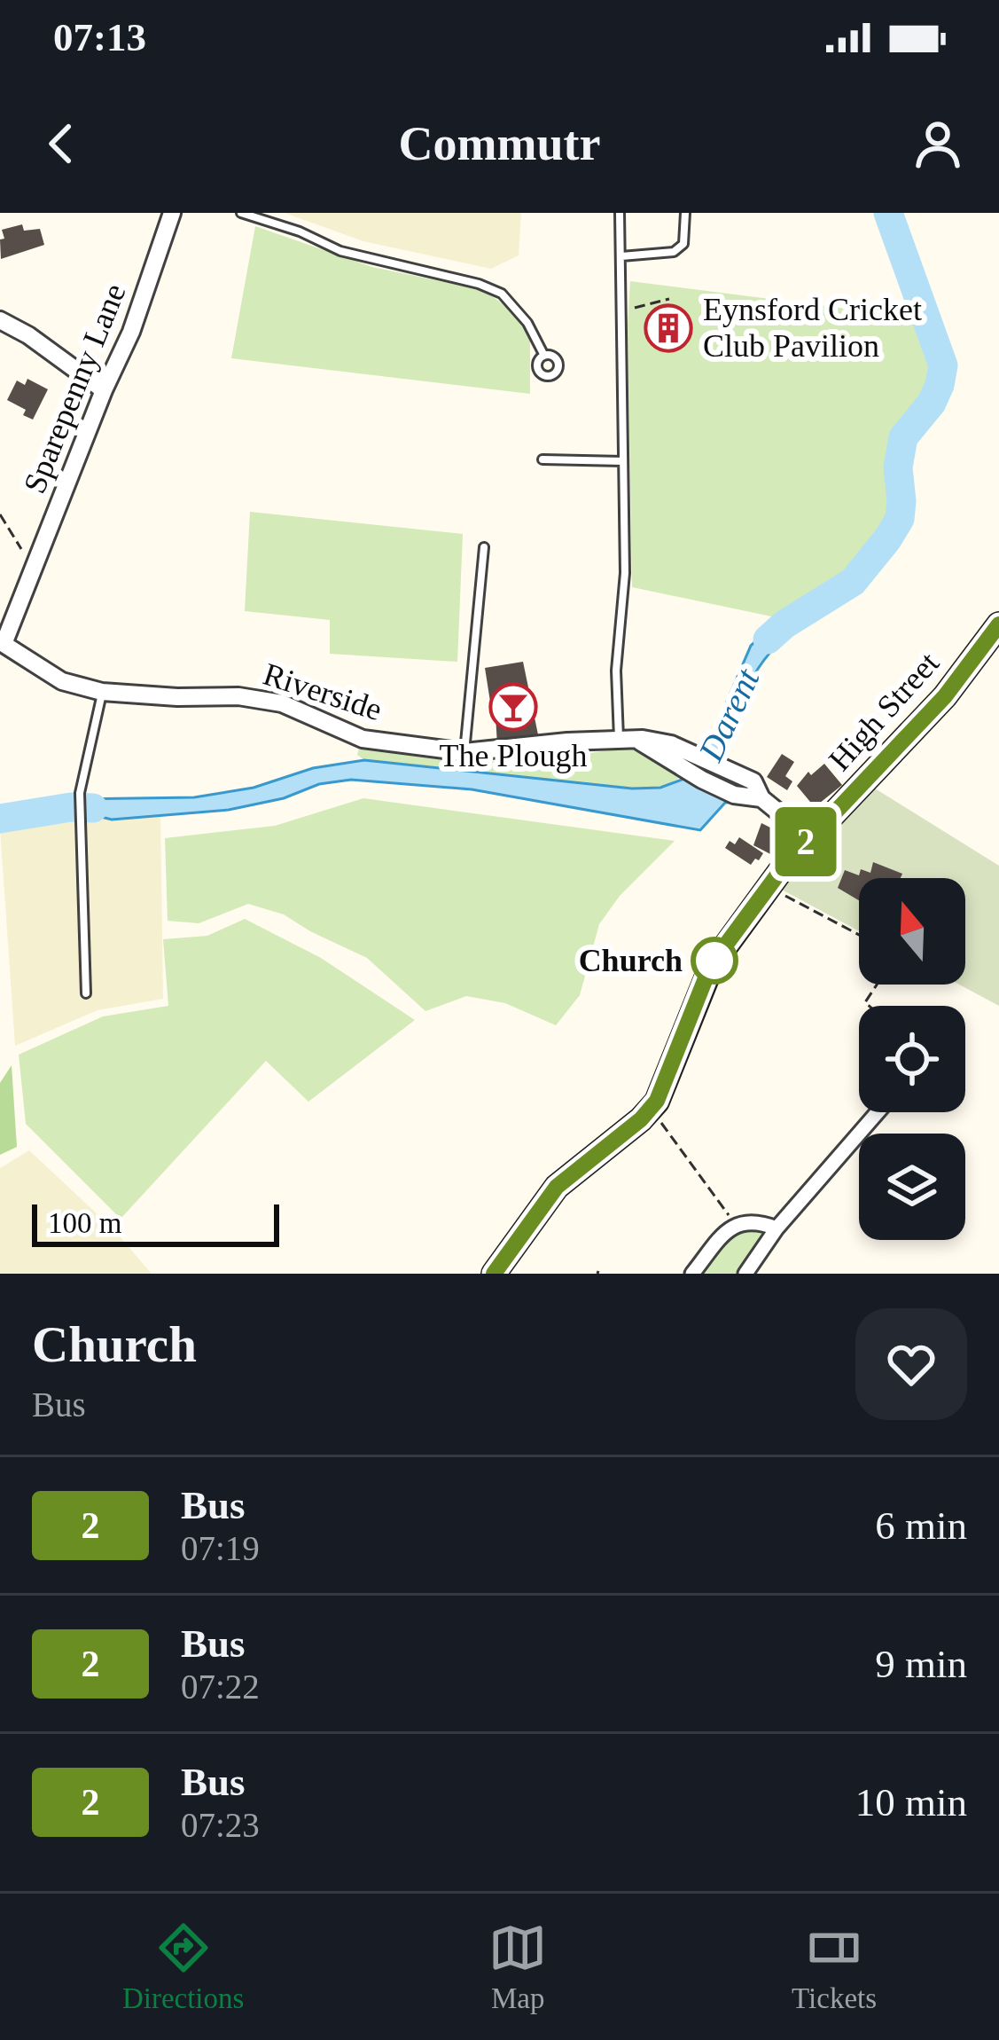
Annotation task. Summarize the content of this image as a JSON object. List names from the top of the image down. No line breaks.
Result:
{"streets":{"main road":["High Street"],"street":["Sparepenny Lane","Riverside"]},"crossings":[["Sparepenny Lane","Riverside"],["Riverside","High Street"]],"water":["Darent"],"places":{"building":["Eynsford Cricket Club Pavilion"],"bar":["The Plough"],"other":["Church"]},"lines":["bus line 2"],"scale_bar":"100 m","north":"top","page":{"status":"07:13","header":"Commutr","on_map":"2","scale":"100 m","heading":["Church","Bus"],"list":[{"mark":"2","name":"Bus","note":"07:19","value":"6 min"},{"mark":"2","name":"Bus","note":"07:22","value":"9 min"},{"mark":"2","name":"Bus","note":"07:23","value":"10 min"}],"tabs":["Directions","Map","Tickets"]}}
